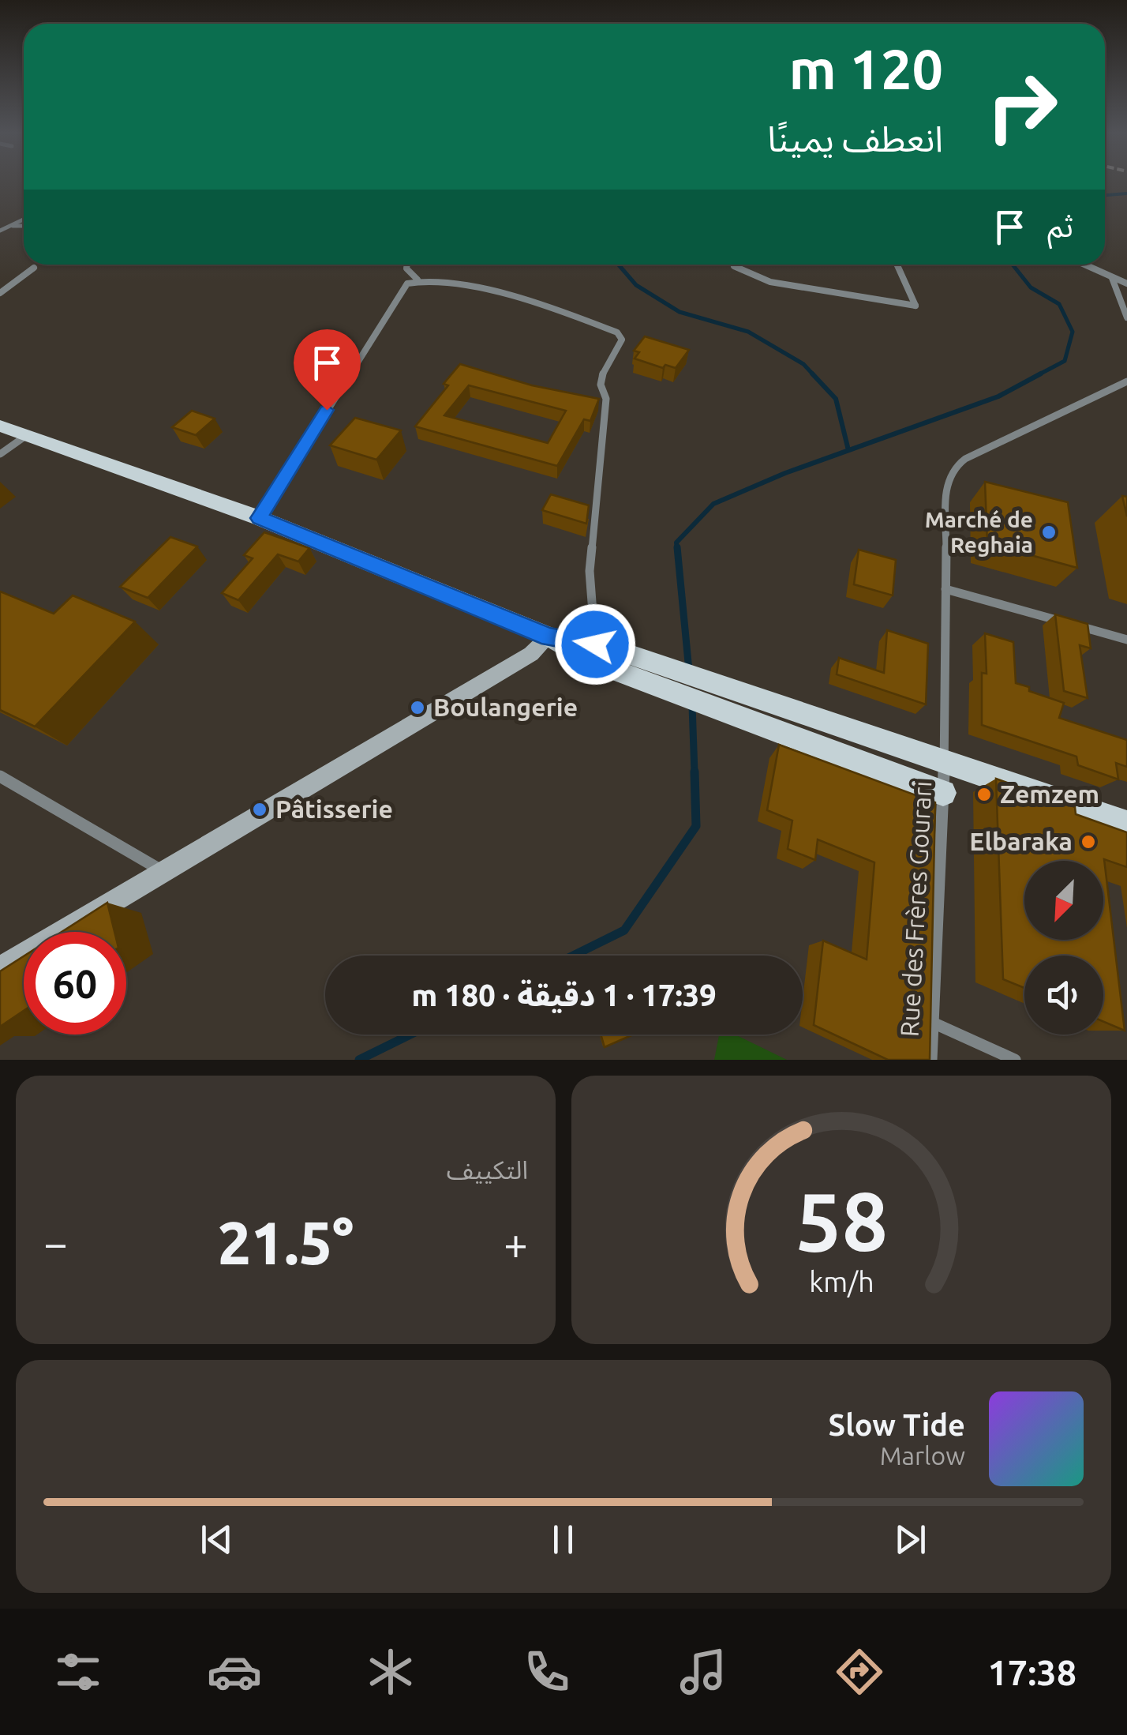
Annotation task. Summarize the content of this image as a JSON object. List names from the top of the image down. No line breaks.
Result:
{"streets":{"street":["Rue des Frères Gourari"]},"places":["Marché de Reghaia","Boulangerie","Zemzem","Pâtisserie","Elbaraka"],"north":"bottom left","page":{"turn":["120 m","انعطف يمينًا"],"then":"ثم","limit":"60","trip":"17:39 · 1 دقيقة · 180 m","tile":"التكييف","heat":["−","21.5°","+"],"song":["Slow Tide","Marlow"],"tabs":"17:38","gauge":["58","km/h"]}}
